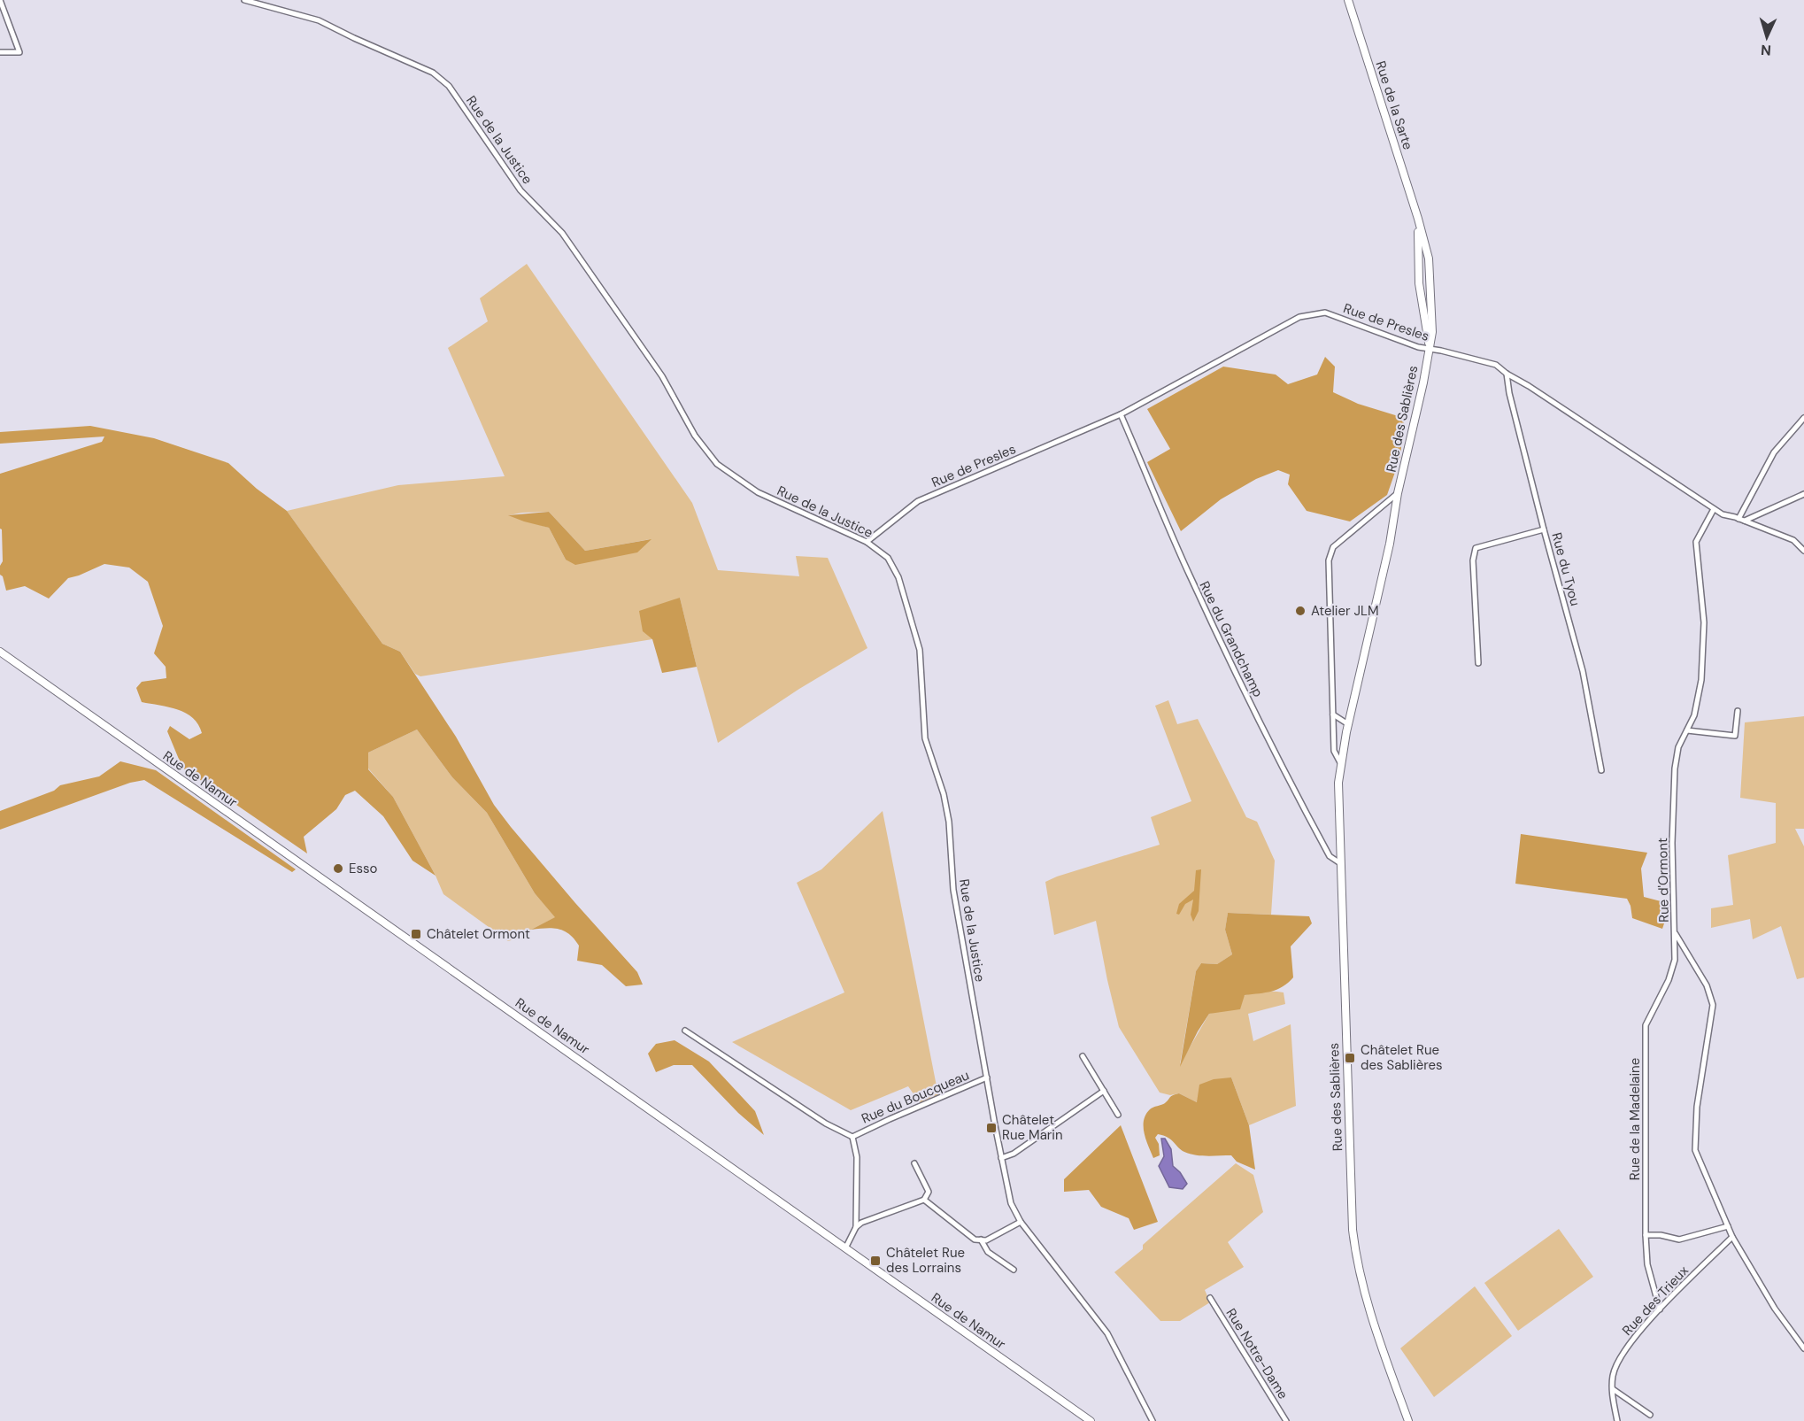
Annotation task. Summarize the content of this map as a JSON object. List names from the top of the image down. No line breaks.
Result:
{"streets":{"main road":["Rue de la Sarte","Rue des Sablières","Rue de Namur"],"street":["Rue de la Justice","Rue de Presles","Rue du Tyou","Rue du Grandchamp","Rue d'Ormont","Rue du Boucqueau","Rue de la Madelaine","Rue des Trieux","Rue Notre-Dame"]},"crossings":[["Rue de la Sarte","Rue de Presles"],["Rue de la Sarte","Rue des Sablières"],["Rue de la Justice","Rue de Presles"],["Rue de la Justice","Rue du Boucqueau"],["Rue de Presles","Rue des Sablières"],["Rue de Presles","Rue du Tyou"],["Rue de Presles","Rue du Grandchamp"],["Rue de Presles","Rue d'Ormont"],["Rue des Sablières","Rue du Grandchamp"],["Rue d'Ormont","Rue de la Madelaine"],["Rue d'Ormont","Rue des Trieux"],["Rue de la Madelaine","Rue des Trieux"]],"places":{"other":["Atelier JLM","Esso"],"transit":["Châtelet Ormont","Châtelet Rue des Sablières","Châtelet Rue Marin","Châtelet Rue des Lorrains"]},"north":"bottom"}
